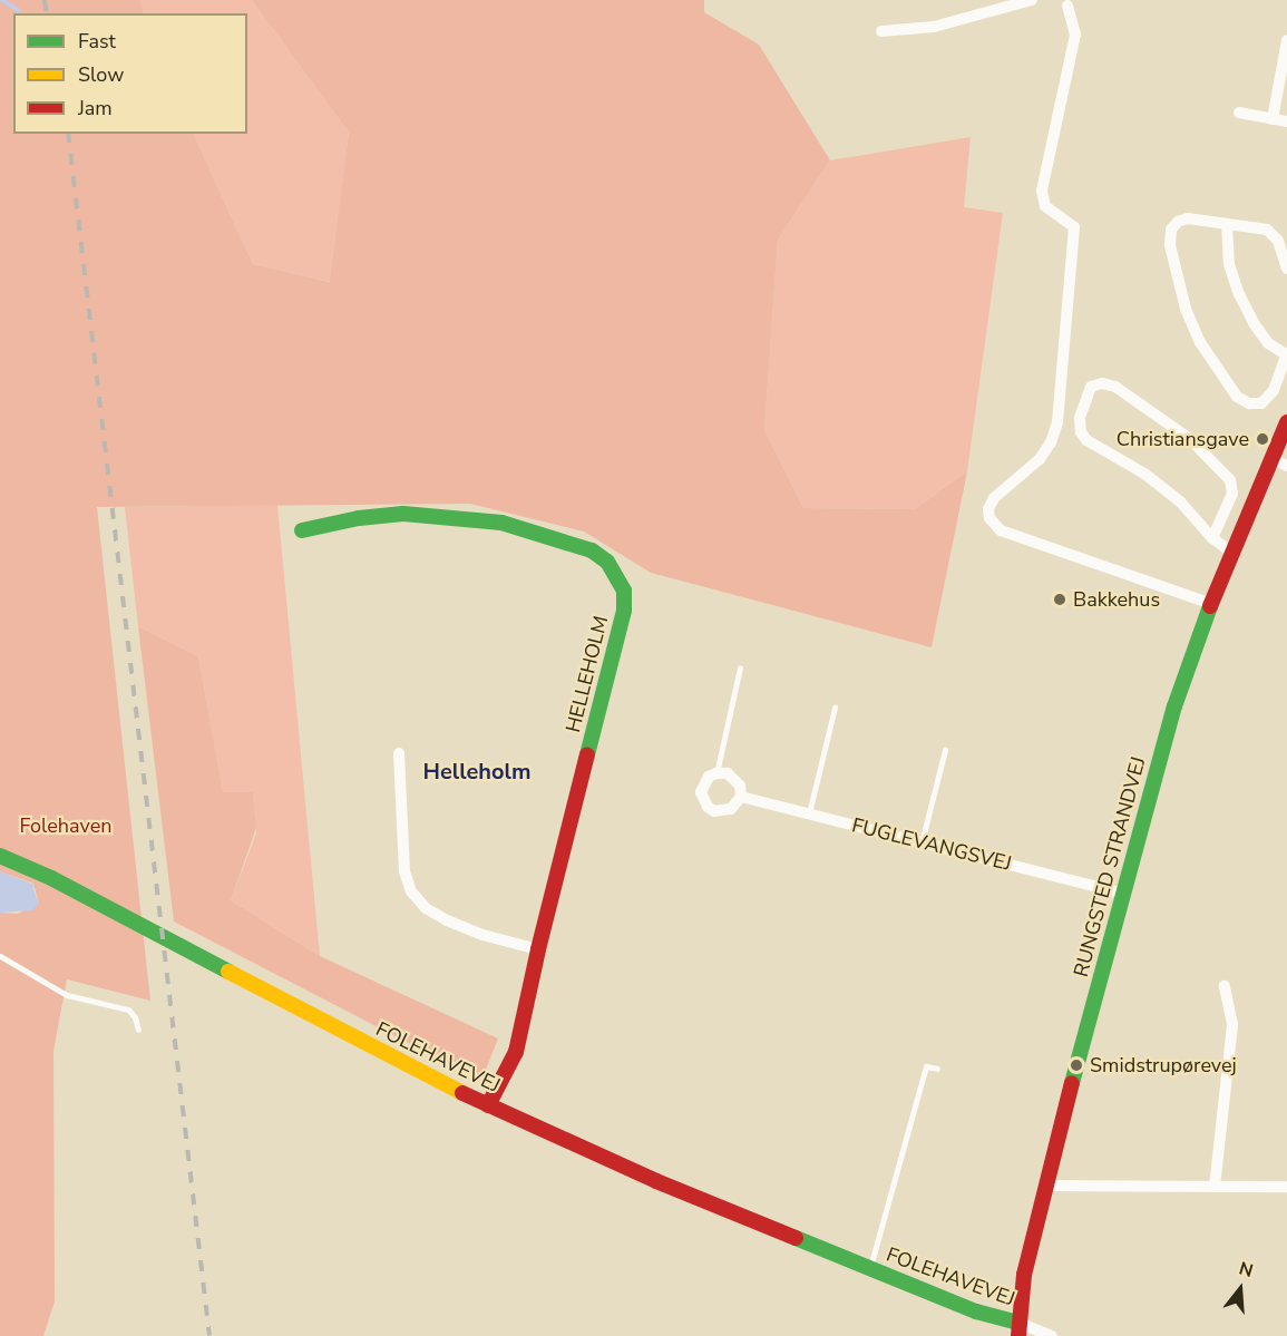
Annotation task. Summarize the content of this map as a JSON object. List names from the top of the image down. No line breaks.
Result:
{"streets":{"street":["HELLEHOLM","FUGLEVANGSVEJ","RUNGSTED STRANDVEJ","FOLEHAVEVEJ"]},"crossings":[["HELLEHOLM","FOLEHAVEVEJ"],["FUGLEVANGSVEJ","RUNGSTED STRANDVEJ"],["RUNGSTED STRANDVEJ","FOLEHAVEVEJ"]],"districts":["Helleholm"],"parks":["Folehaven"],"places":["Christiansgave","Bakkehus","Smidstrupørevej"],"legend":["Fast","Slow","Jam"],"north":"top"}
